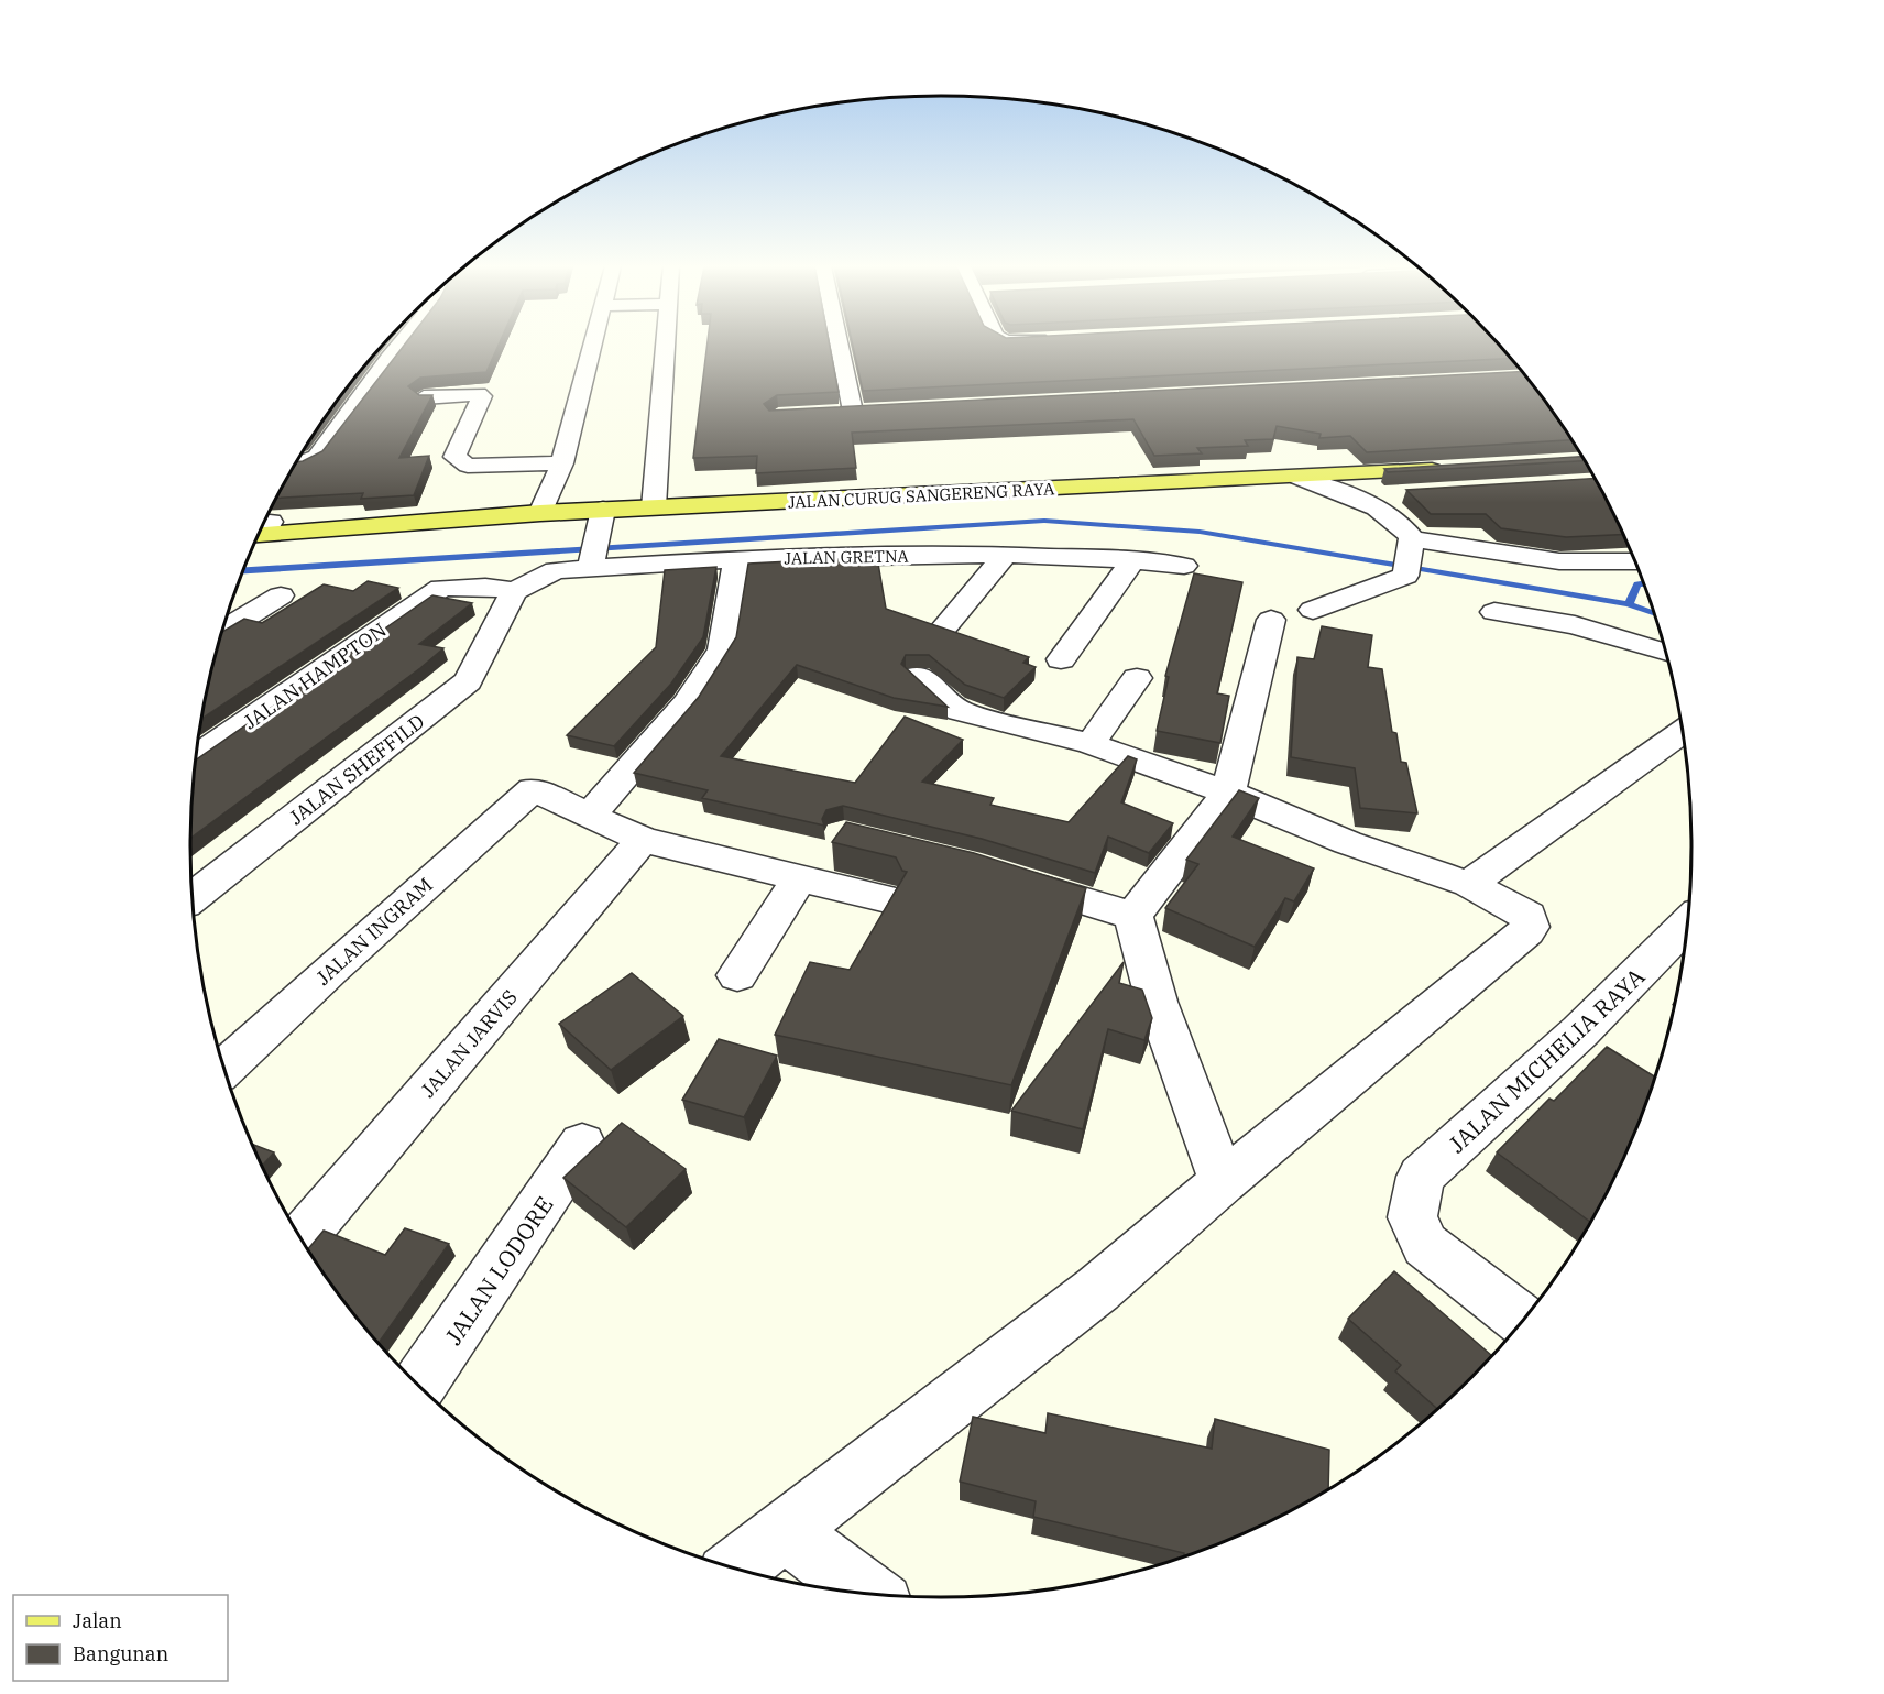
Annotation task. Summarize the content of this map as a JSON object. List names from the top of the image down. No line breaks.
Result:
{"streets":{"main road":["JALAN CURUG SANGERENG RAYA"],"street":["JALAN GRETNA","JALAN HAMPTON","JALAN SHEFFILD","JALAN INGRAM","JALAN JARVIS","JALAN MICHELIA RAYA","JALAN LODORE"]},"crossings":[["JALAN GRETNA","JALAN HAMPTON"],["JALAN GRETNA","JALAN SHEFFILD"],["JALAN HAMPTON","JALAN SHEFFILD"]],"legend":["Jalan","Bangunan"]}
